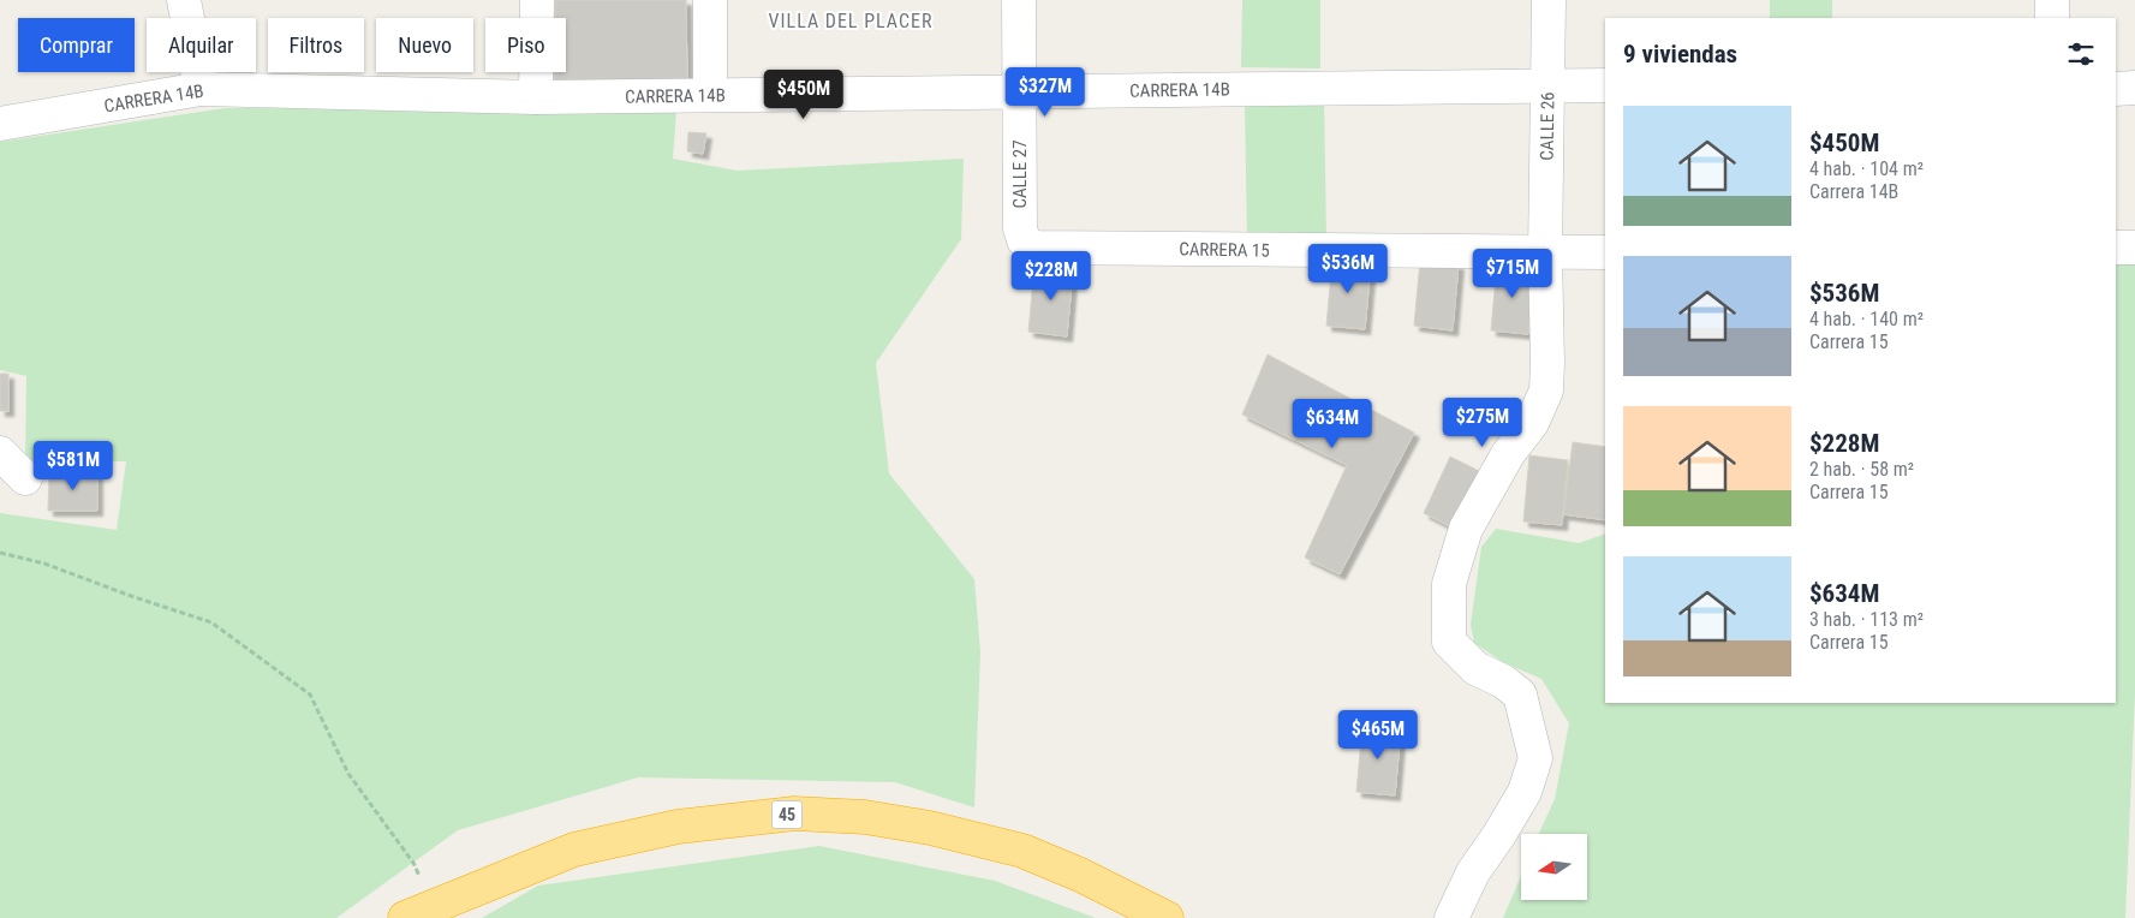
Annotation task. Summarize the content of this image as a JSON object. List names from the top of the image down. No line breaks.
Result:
{"streets":{"highway":["45"],"street":["CARRERA 14B","CALLE 26","CALLE 27","CARRERA 15"]},"crossings":[["CARRERA 14B","CALLE 26"],["CARRERA 14B","CALLE 27"],["CALLE 26","CARRERA 15"],["CALLE 27","CARRERA 15"]],"districts":["VILLA DEL PLACER"],"north":"left","page":{"chip":["Comprar","Alquilar","Filtros","Nuevo","Piso"],"heading":"9 viviendas","price":["$327M","$450M","$536M","$715M","$228M","$275M","$634M","$581M","$465M"],"list":[{"name":"$450M","note":"4 hab. · 104 m² · Carrera 14B"},{"name":"$536M","note":"4 hab. · 140 m² · Carrera 15"},{"name":"$228M","note":"2 hab. · 58 m² · Carrera 15"},{"name":"$634M","note":"3 hab. · 113 m² · Carrera 15"}]}}
